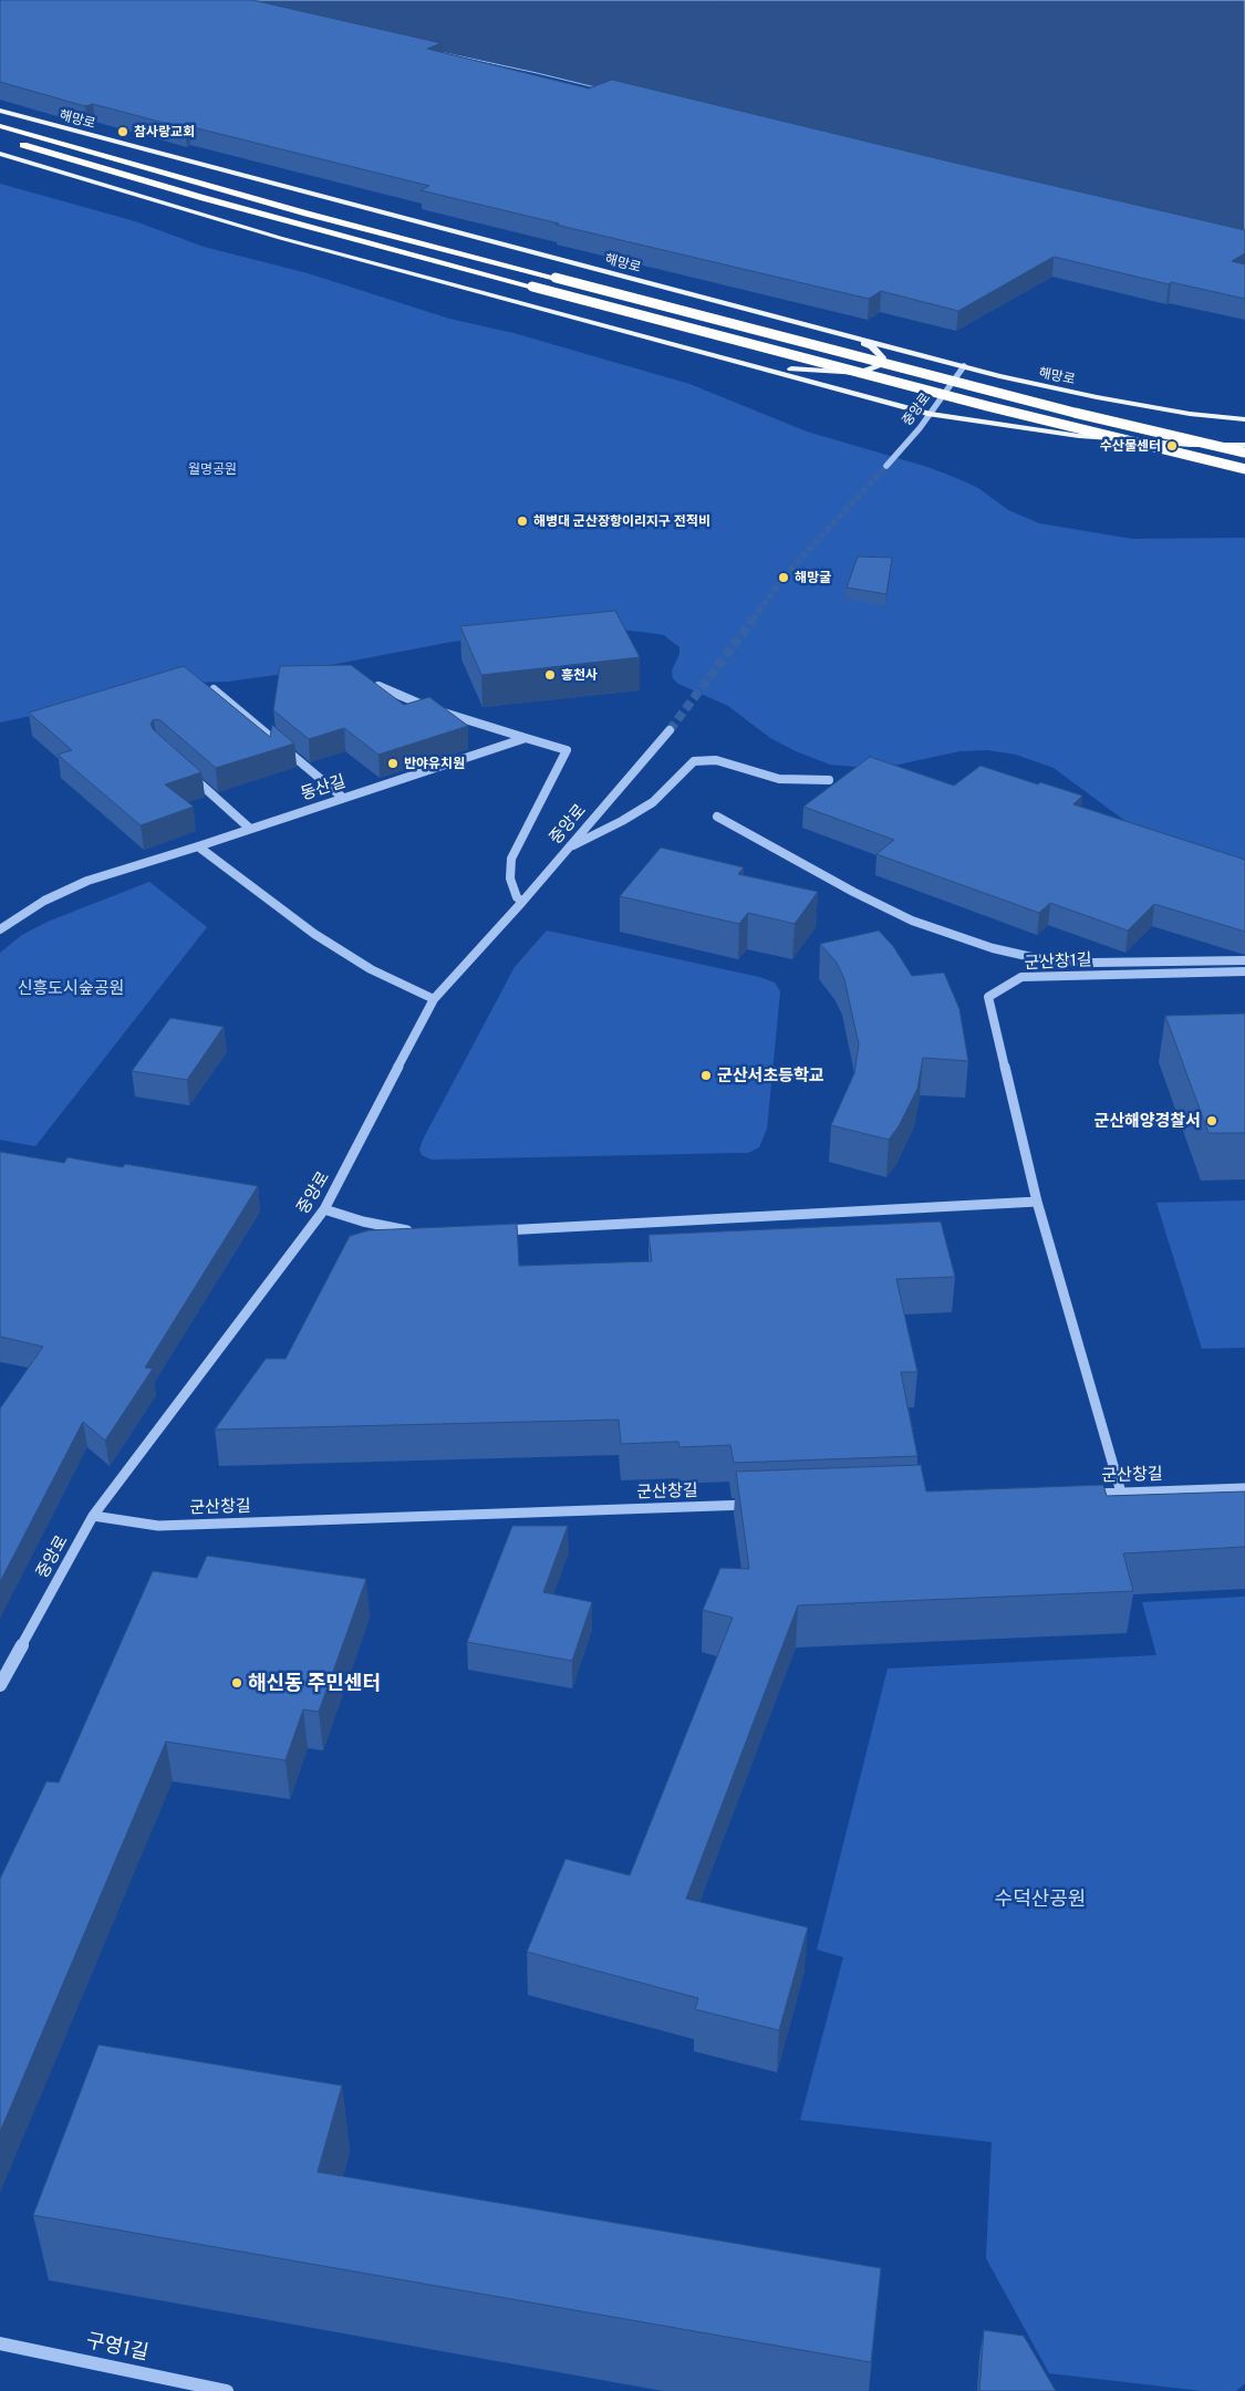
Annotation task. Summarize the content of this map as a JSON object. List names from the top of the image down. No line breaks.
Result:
{"streets":{"main road":["해망로"],"street":["중앙로","동산길","군산창1길","군산창길","구영1길"]},"crossings":[["해망로","중앙로"],["중앙로","군산창길"]],"parks":["월명공원","신흥도시숲공원","수덕산공원"],"places":["참사랑교회","수산물센터","해병대 군산장항이리지구 전적비","해망굴","흥천사","반야유치원","군산서초등학교","군산해양경찰서","해신동 주민센터"]}
